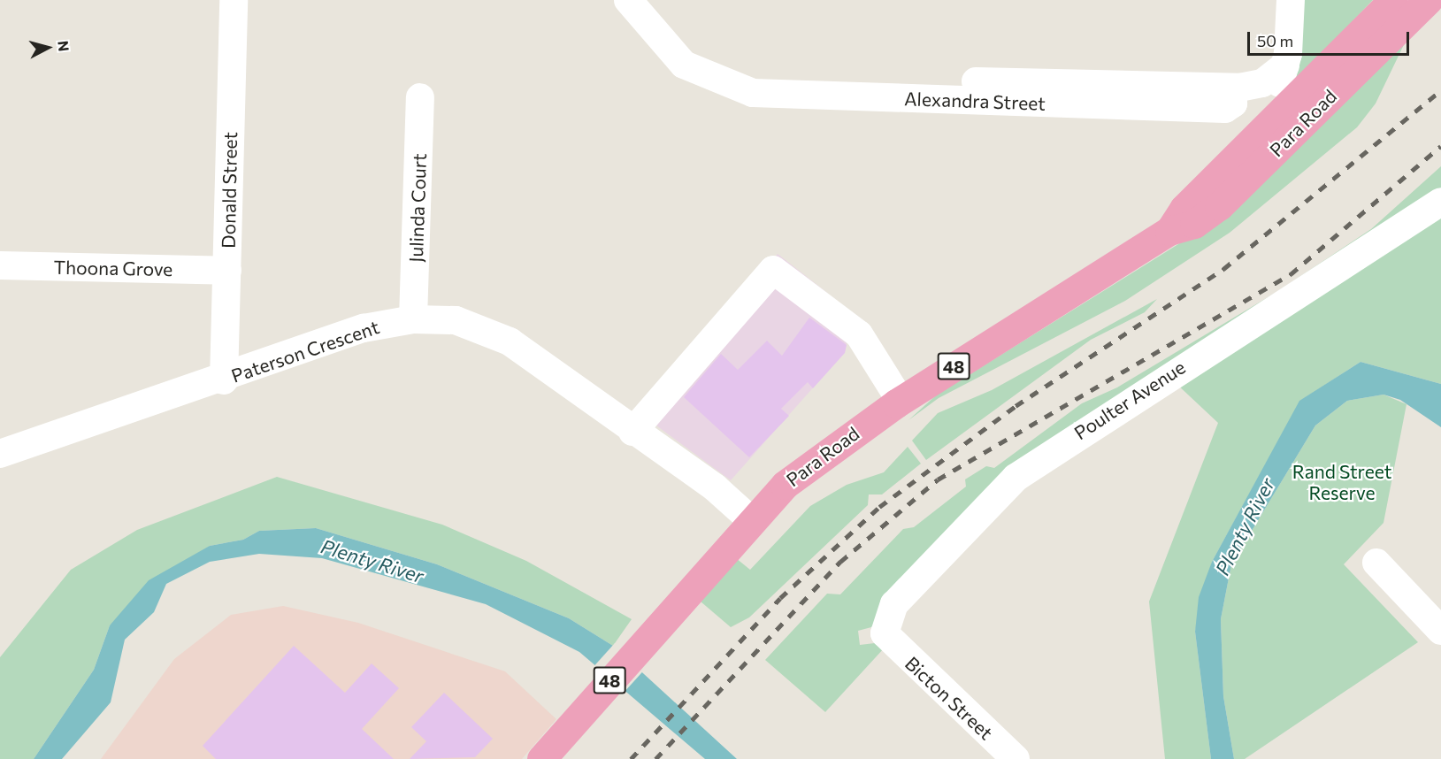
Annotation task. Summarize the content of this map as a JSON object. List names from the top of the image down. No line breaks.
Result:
{"streets":{"main road":["Para Road","48"],"street":["Alexandra Street","Donald Street","Julinda Court","Thoona Grove","Paterson Crescent","Poulter Avenue","Bicton Street"]},"crossings":[["Para Road","Paterson Crescent"],["Donald Street","Thoona Grove"],["Donald Street","Paterson Crescent"],["Julinda Court","Paterson Crescent"],["Poulter Avenue","Bicton Street"]],"water":["Plenty River"],"parks":["Rand Street Reserve"],"scale_bar":"50 m","north":"right"}
